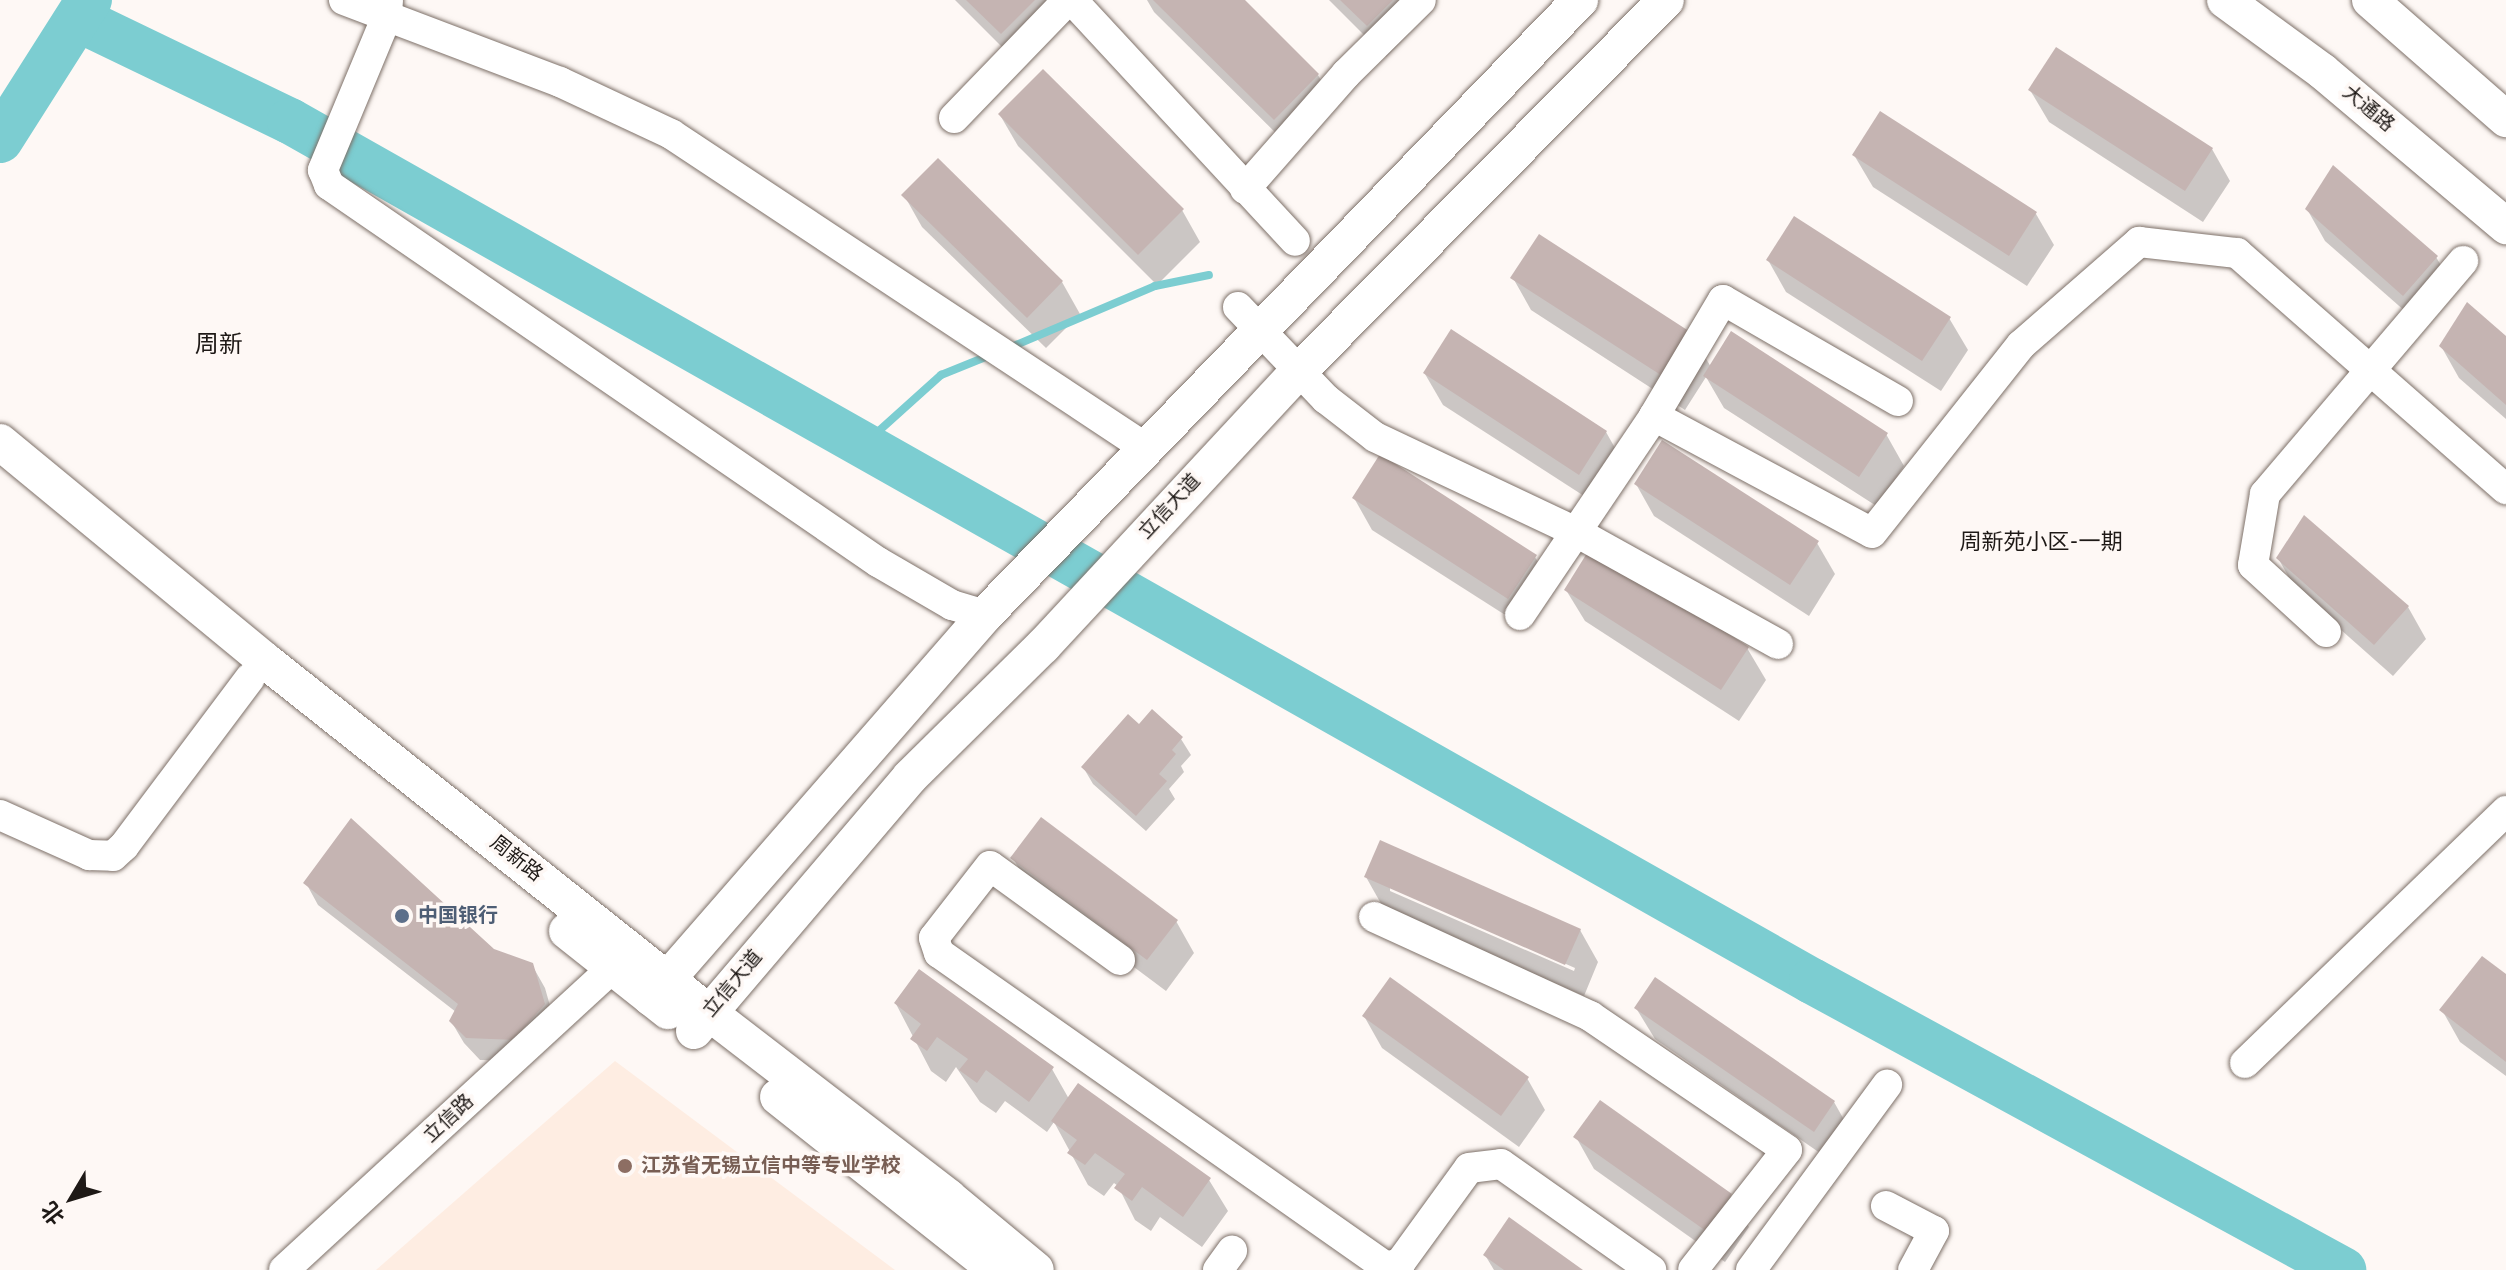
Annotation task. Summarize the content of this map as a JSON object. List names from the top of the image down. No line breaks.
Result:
{"streets":{"street":["大通路","立信大道","周新路","立信路"]},"crossings":[["立信大道","周新路"],["周新路","立信路"]],"districts":["周新","周新苑小区-一期"],"places":["中国银行","江苏省无锡立信中等专业学校"],"north":"bottom left"}
